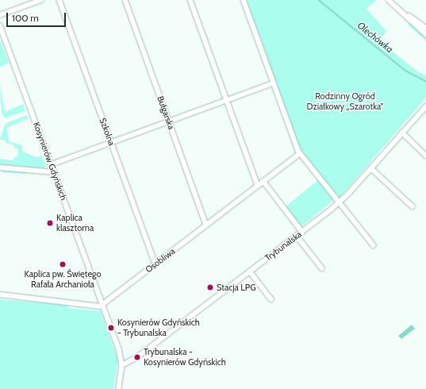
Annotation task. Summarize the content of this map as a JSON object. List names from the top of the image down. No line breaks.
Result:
{"streets":{"street":["Bułgarska","Szkolna","Kosynierów Gdyńskich","Trybunalska","Osobliwa"]},"crossings":[["Bułgarska","Osobliwa"],["Szkolna","Osobliwa"],["Kosynierów Gdyńskich","Trybunalska"],["Kosynierów Gdyńskich","Osobliwa"]],"water":["Olechówka"],"parks":["Rodzinny Ogród Działkowy „Szarotka”"],"places":["Kaplica klasztorna","Kaplica pw. Świętego Rafała Archanioła","Stacja LPG","Kosynierów Gdyńskich - Trybunalska","Trybunalska - Kosynierów Gdyńskich"],"scale_bar":"100 m"}
